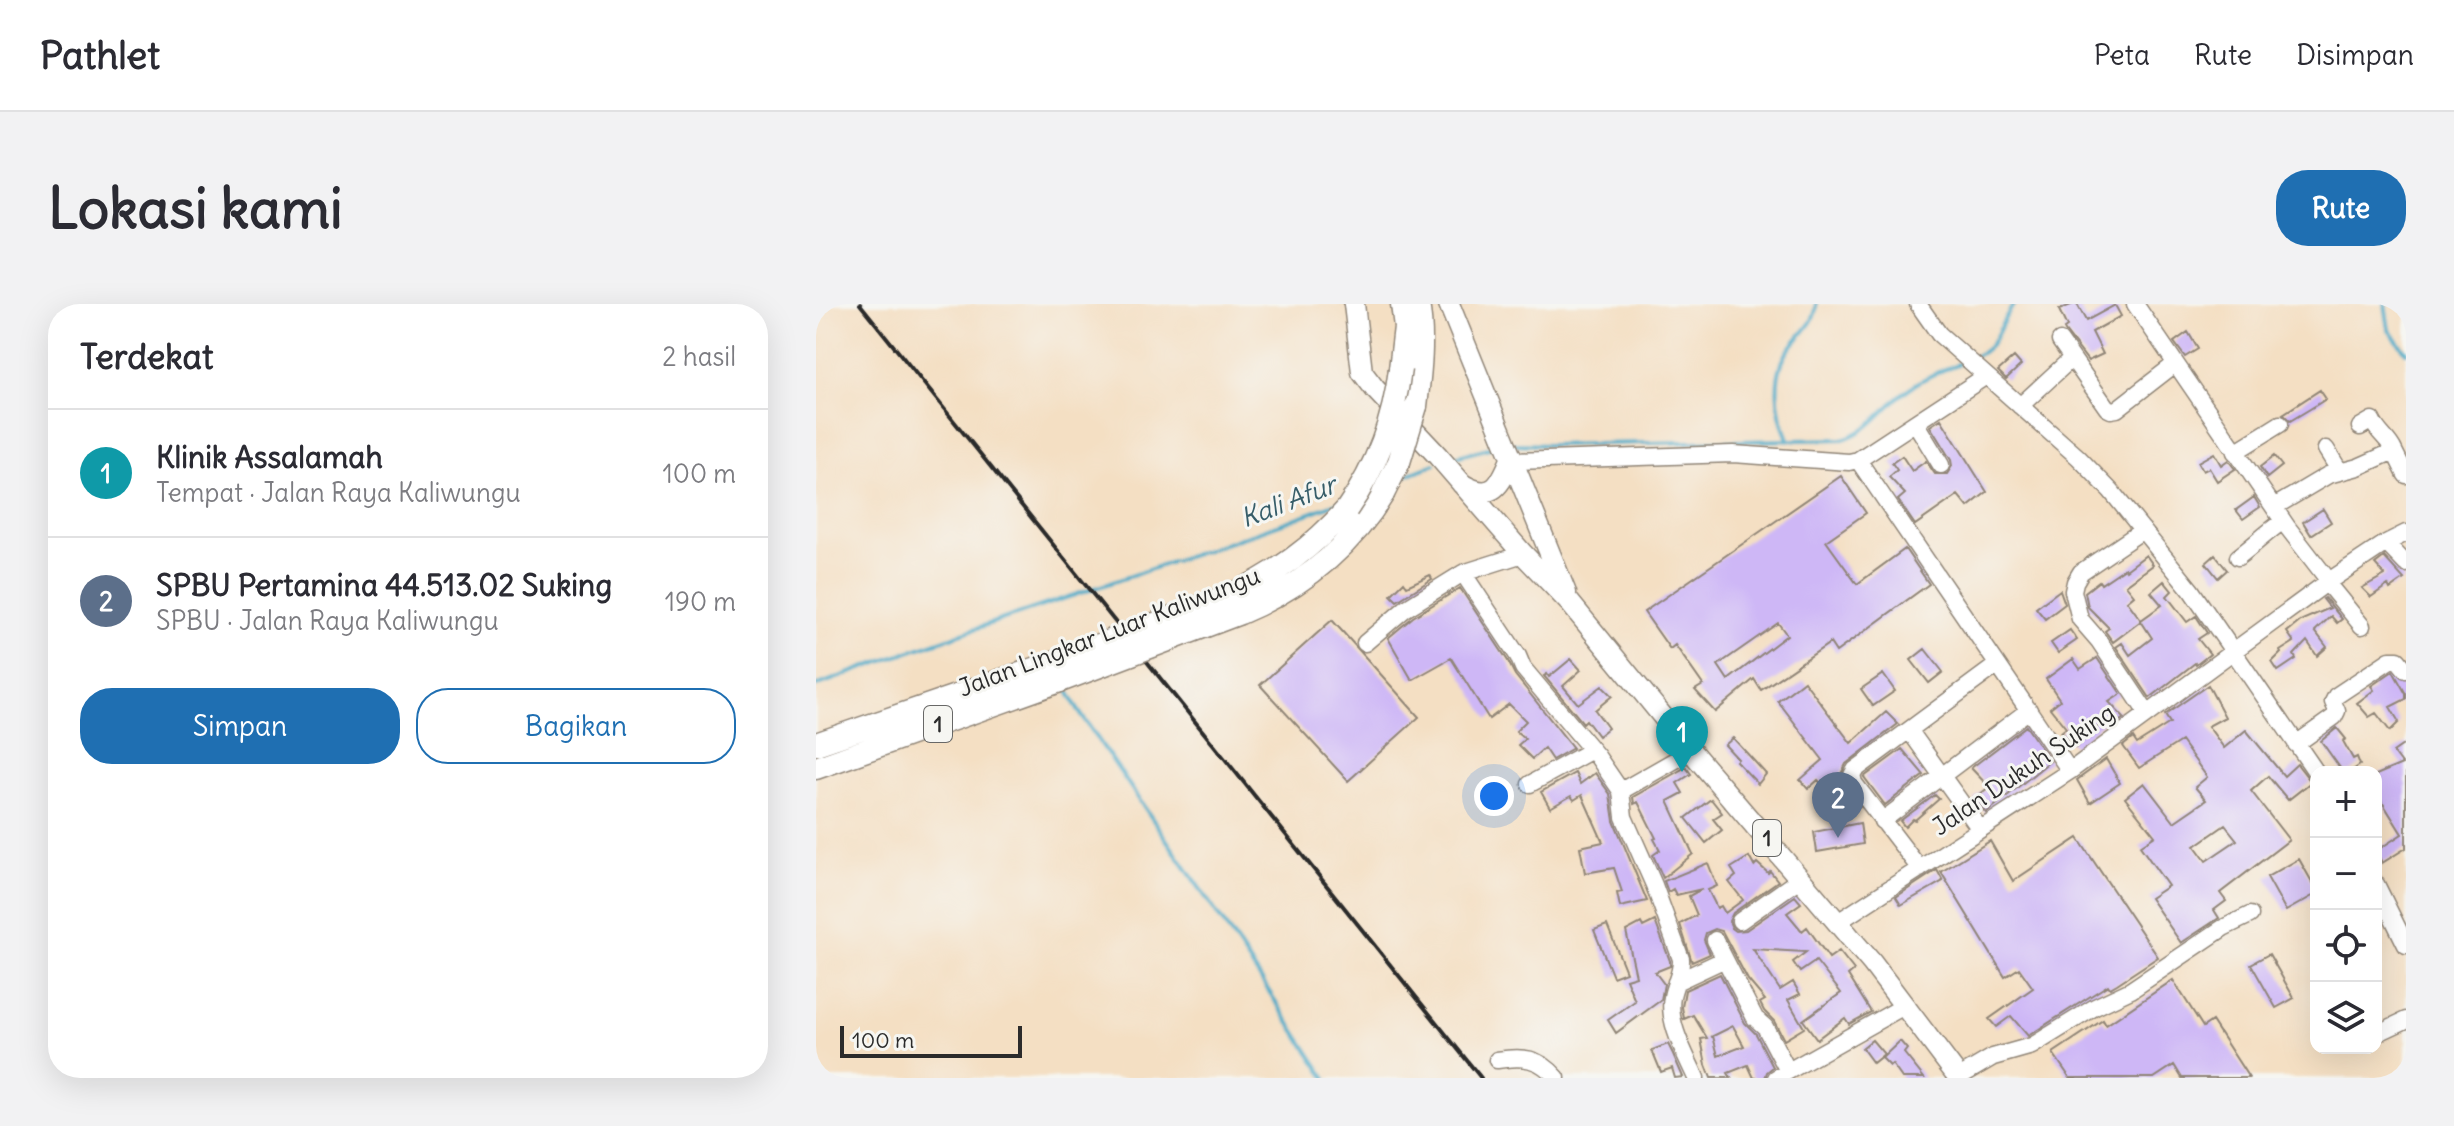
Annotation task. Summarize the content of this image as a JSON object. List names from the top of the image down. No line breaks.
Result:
{"streets":{"highway":["Jalan Lingkar Luar Kaliwungu","1"],"street":["Jalan Dukuh Suking"]},"crossings":[["1","Jalan Dukuh Suking"]],"water":["Kali Afur"],"scale_bar":"100 m","page":{"header":"Pathlet","nav":["Peta","Rute","Disimpan"],"buttons":["Rute",["Simpan","Bagikan"]],"title":"Lokasi kami","heading":["Terdekat","2 hasil"],"list":[{"mark":"1","name":"Klinik Assalamah","note":"Tempat · Jalan Raya Kaliwungu","value":"100 m"},{"mark":"2","name":"SPBU Pertamina 44.513.02 Suking","note":"SPBU · Jalan Raya Kaliwungu","value":"190 m"}],"pins":["1","2"],"map_buttons":["+","−"],"scale":"100 m"}}
